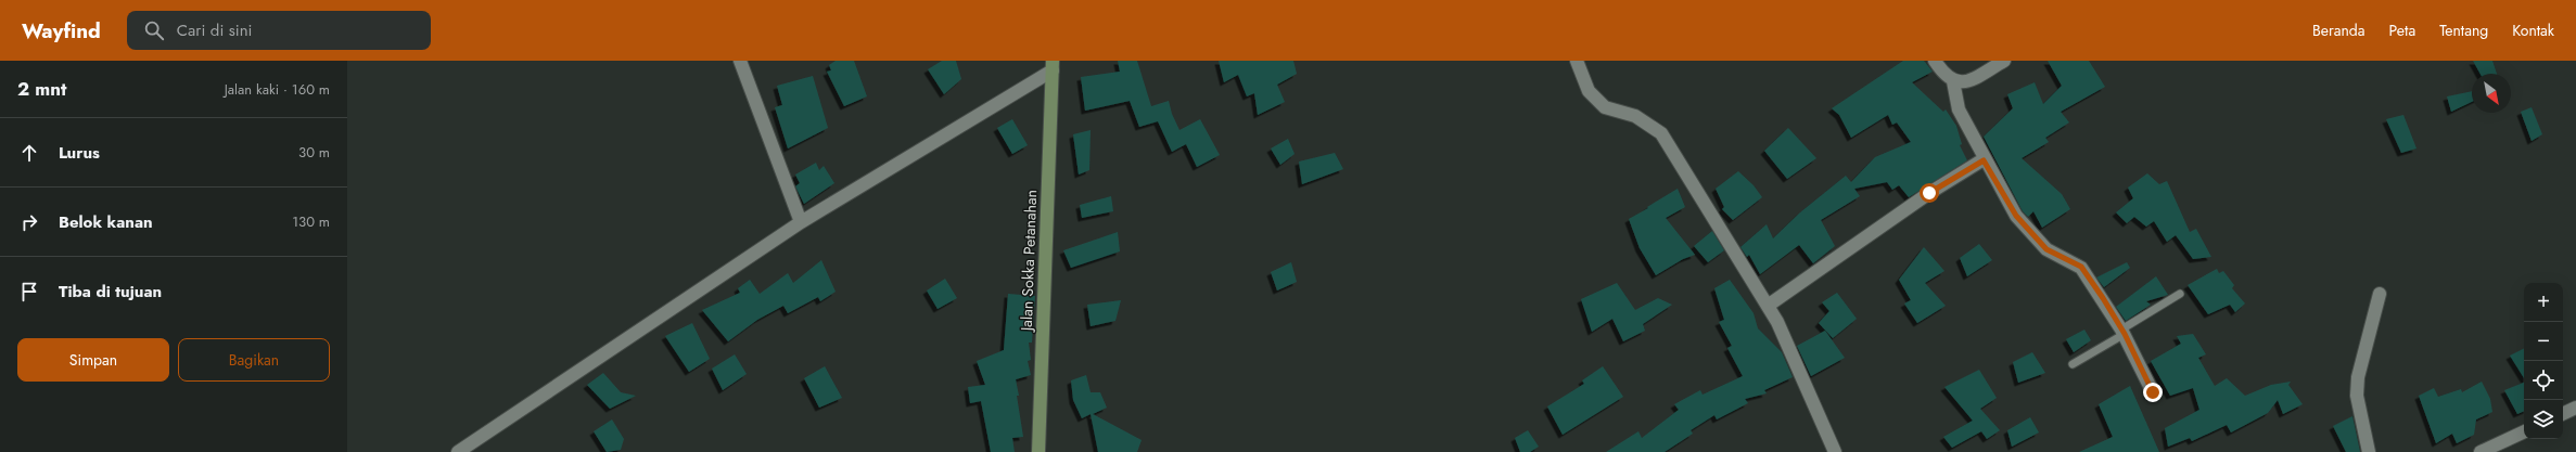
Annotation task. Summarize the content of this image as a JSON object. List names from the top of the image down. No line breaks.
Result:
{"streets":{"main road":["Jalan Sokka Petanahan"]},"north":"bottom right","page":{"header":"Wayfind","search":"Cari di sini","nav":["Beranda","Peta","Tentang","Kontak"],"heading":["2 mnt","Jalan kaki · 160 m"],"list":[["Lurus","30 m"],["Belok kanan","130 m"],"Tiba di tujuan"],"map_buttons":["+","−"],"buttons":["Simpan","Bagikan"]}}
